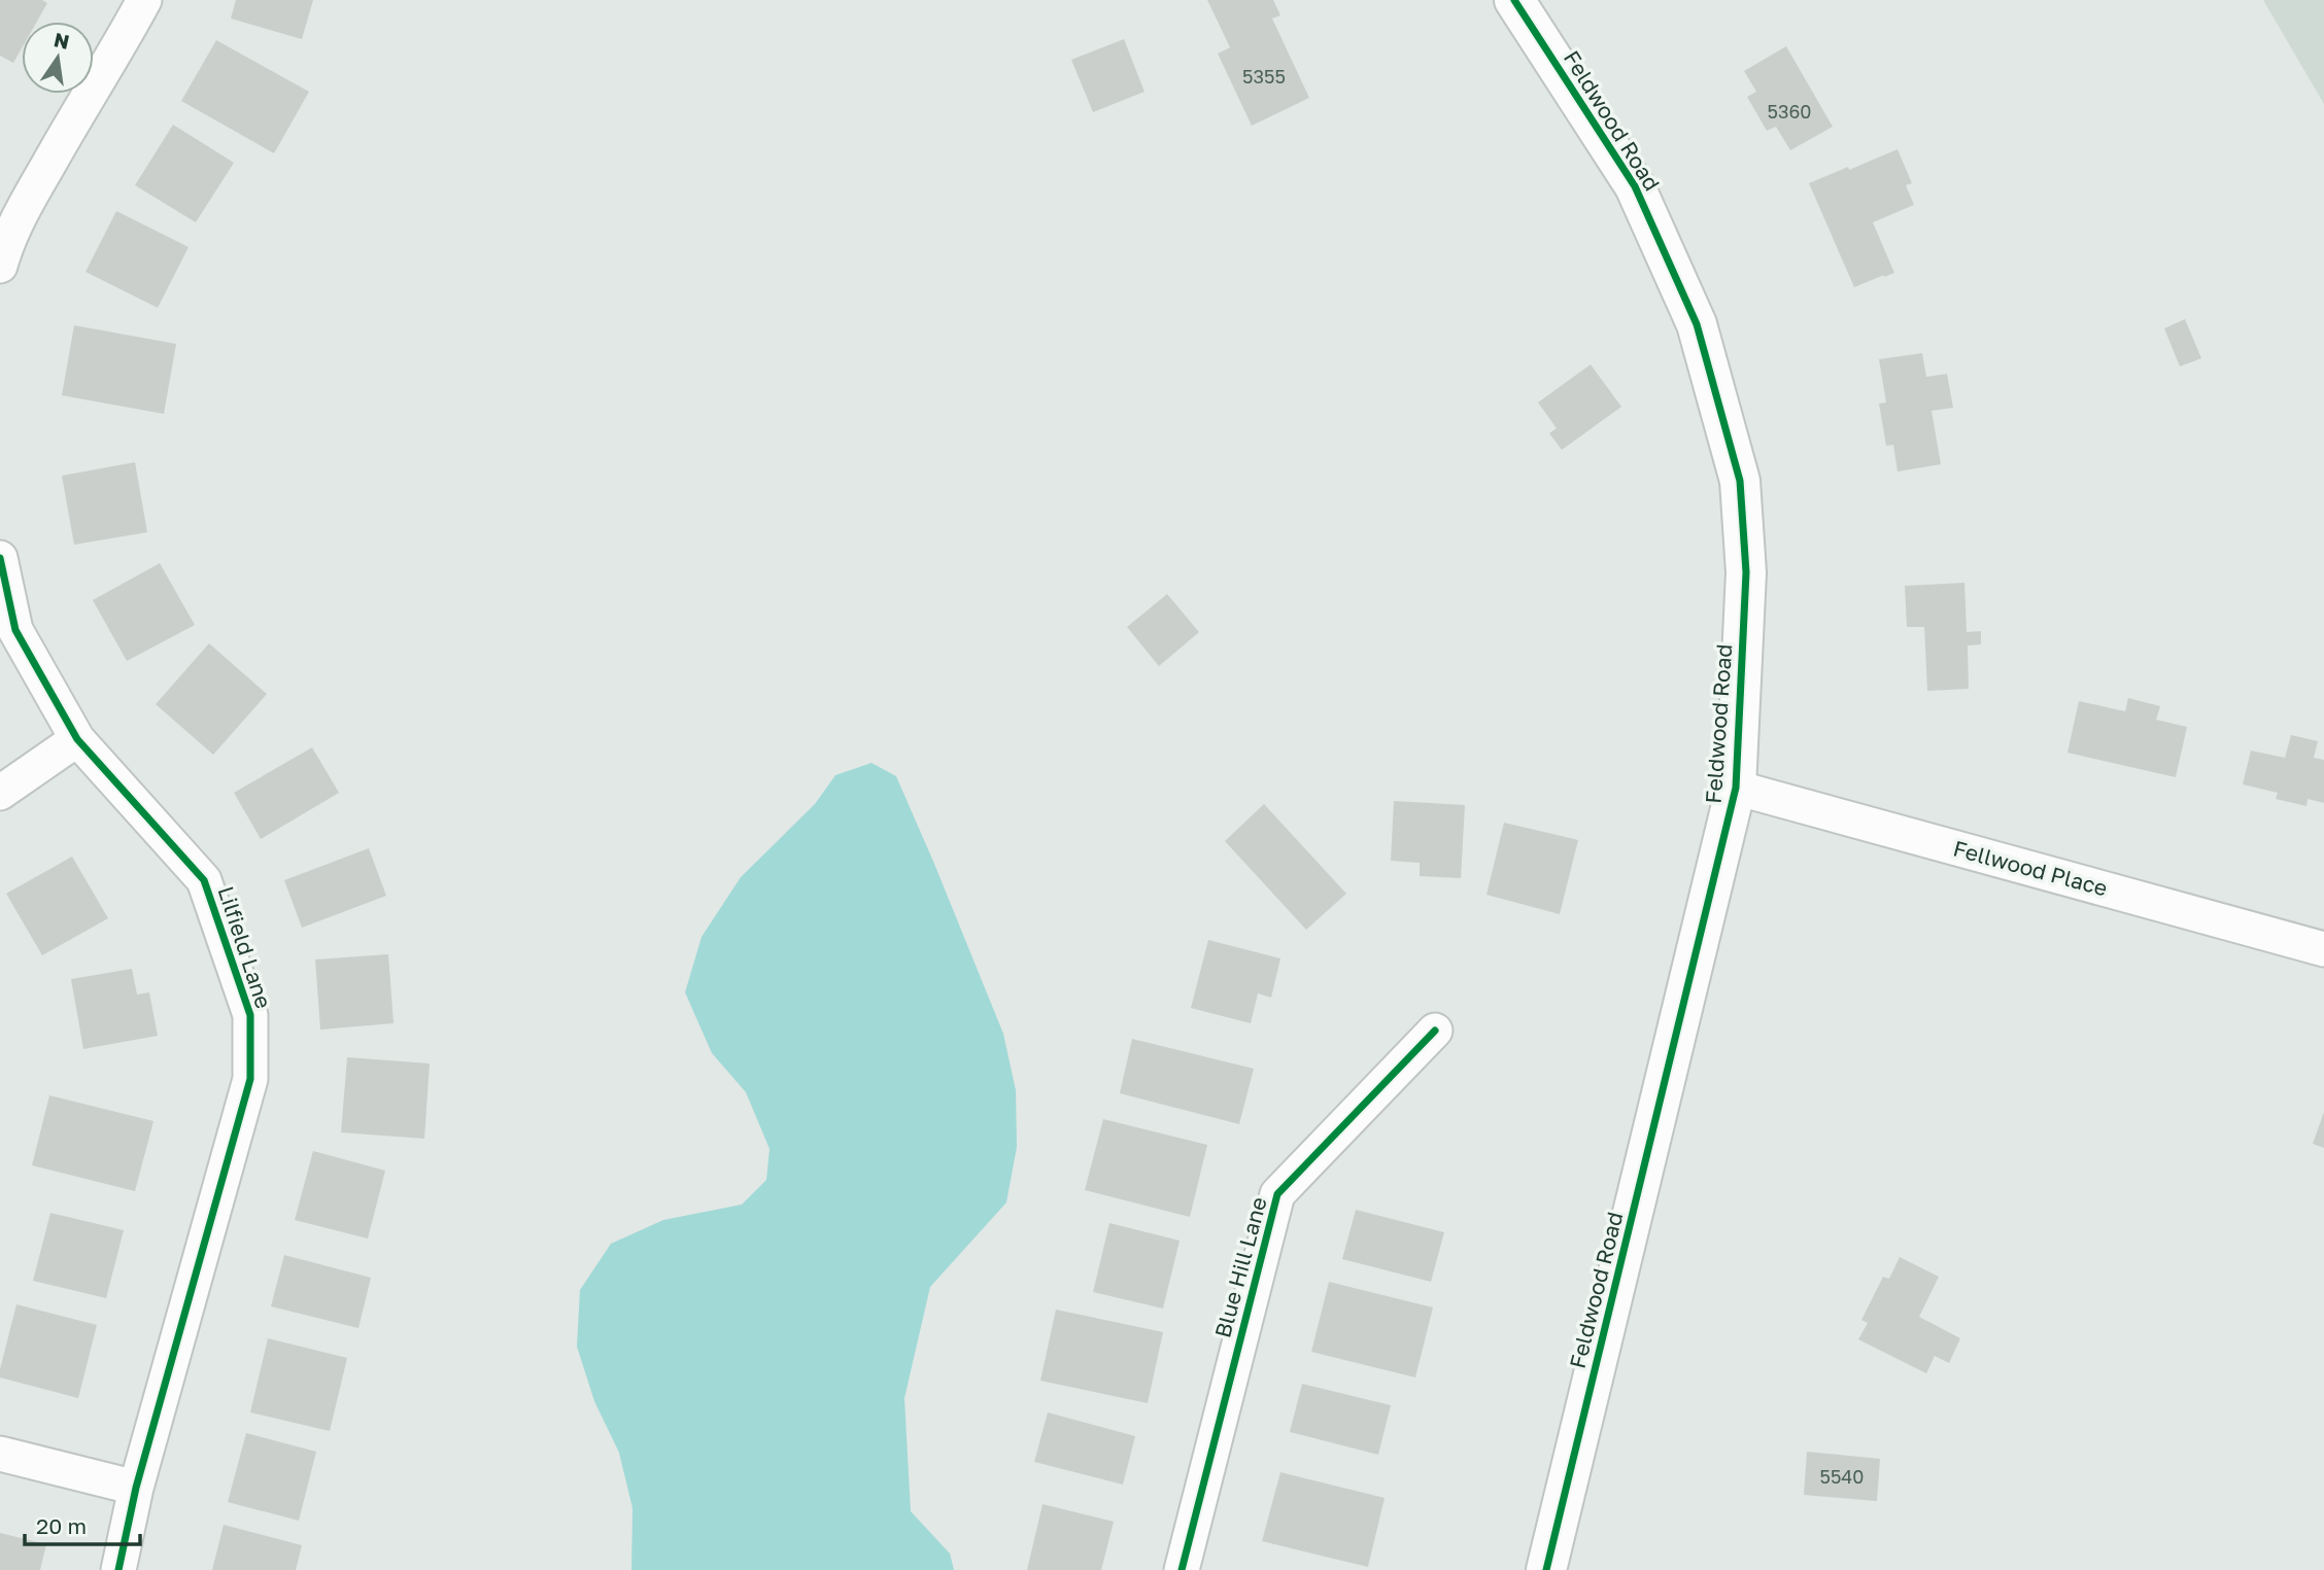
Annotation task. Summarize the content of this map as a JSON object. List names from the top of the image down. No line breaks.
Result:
{"streets":{"street":["Feldwood Road","Fellwood Place","Lilfield Lane","Blue Hill Lane"]},"crossings":[["Feldwood Road","Fellwood Place"]],"house_numbers":["5355","5360","5540"],"scale_bar":"20 m","north":"top"}
